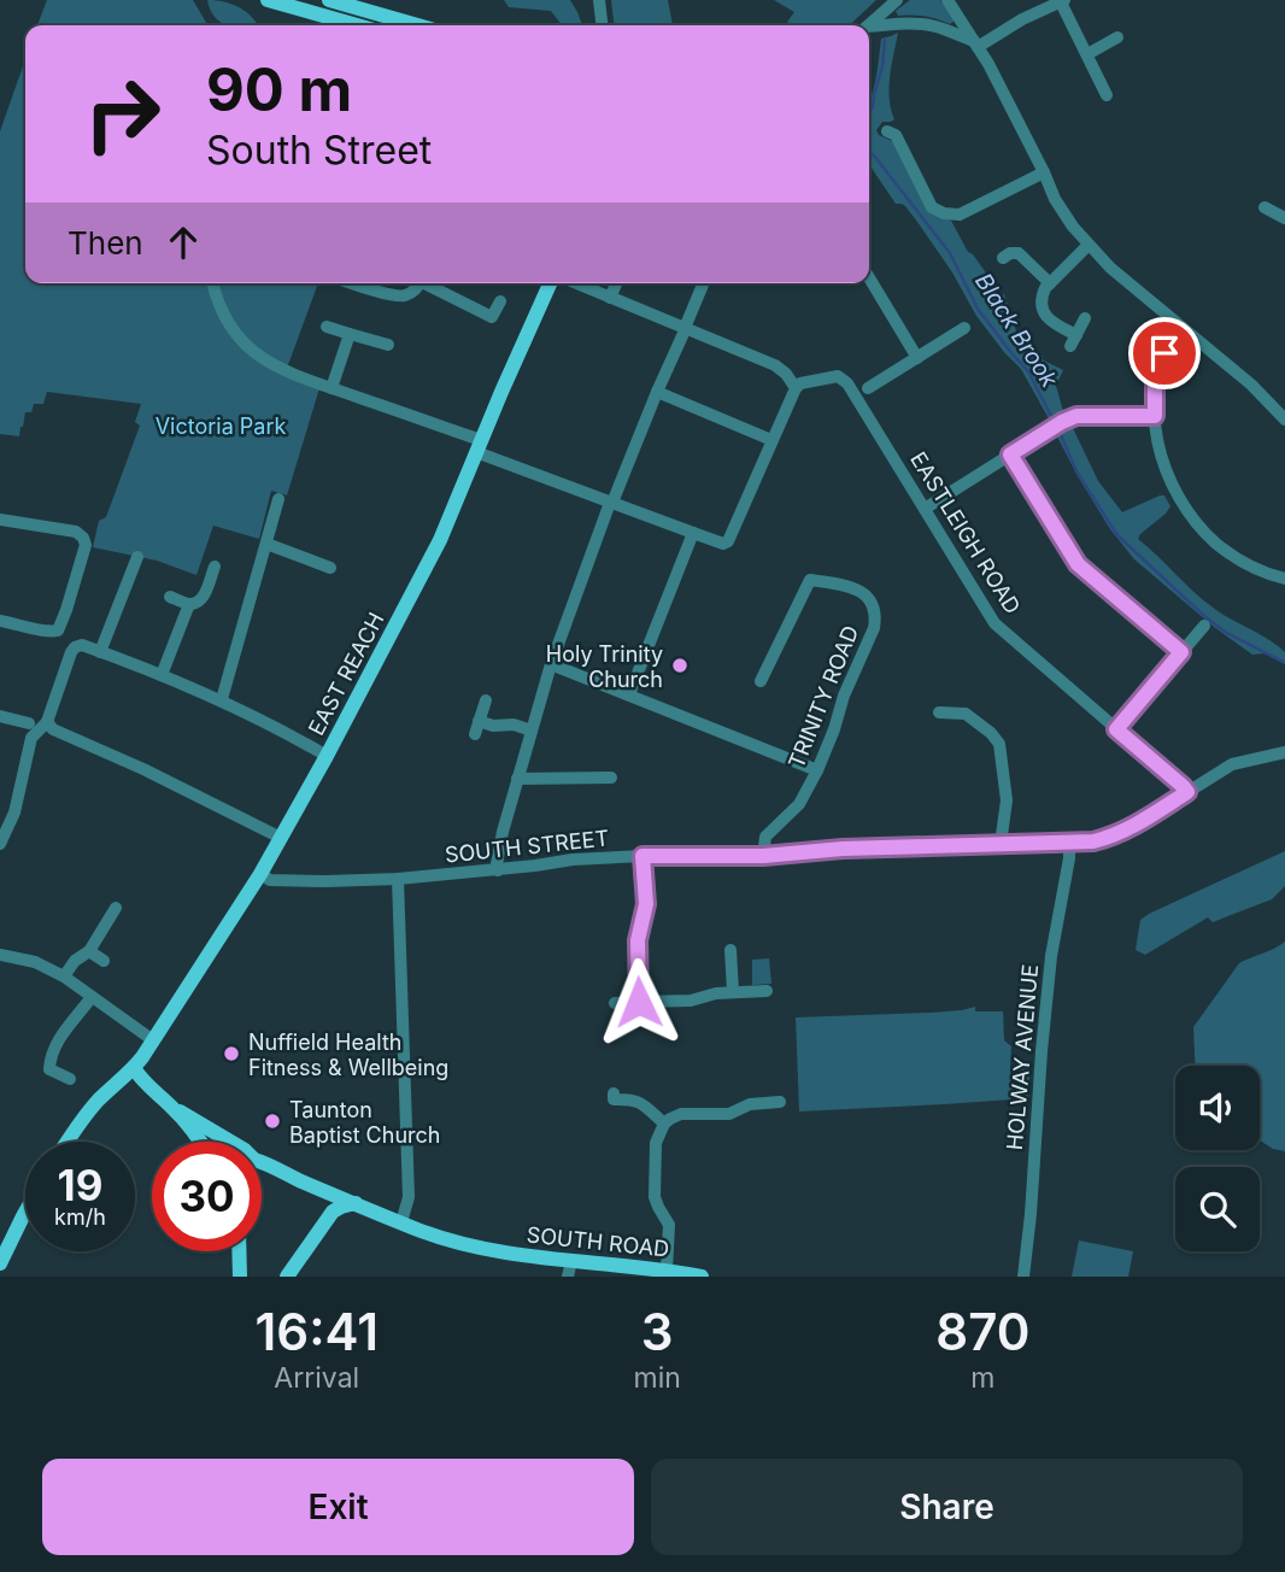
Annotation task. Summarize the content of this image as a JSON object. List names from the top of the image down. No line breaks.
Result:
{"streets":{"main road":["EAST REACH","SOUTH ROAD"],"street":["EASTLEIGH ROAD","TRINITY ROAD","SOUTH STREET","HOLWAY AVENUE"]},"crossings":[["EASTLEIGH ROAD","SOUTH STREET"],["EAST REACH","SOUTH STREET"],["TRINITY ROAD","SOUTH STREET"],["SOUTH STREET","HOLWAY AVENUE"]],"water":["Black Brook"],"parks":["Victoria Park"],"places":["Holy Trinity Church","Nuffield Health Fitness & Wellbeing","Taunton Baptist Church"],"page":{"turn":["90 m","South Street"],"then":"Then","speed":"19 km/h","limit":"30","eta":["16:41","Arrival","3","min","870","m"],"buttons":["Exit","Share"]}}
